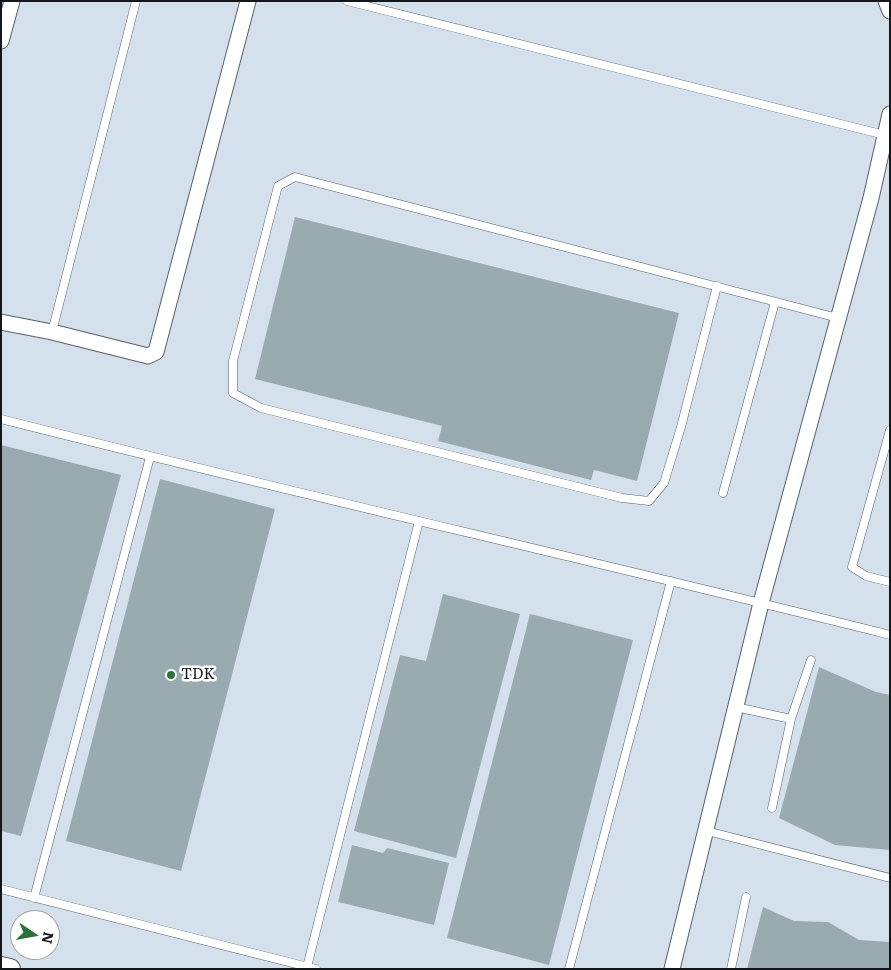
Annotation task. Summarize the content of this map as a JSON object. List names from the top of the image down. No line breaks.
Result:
{"places":["TDK"],"north":"right"}
